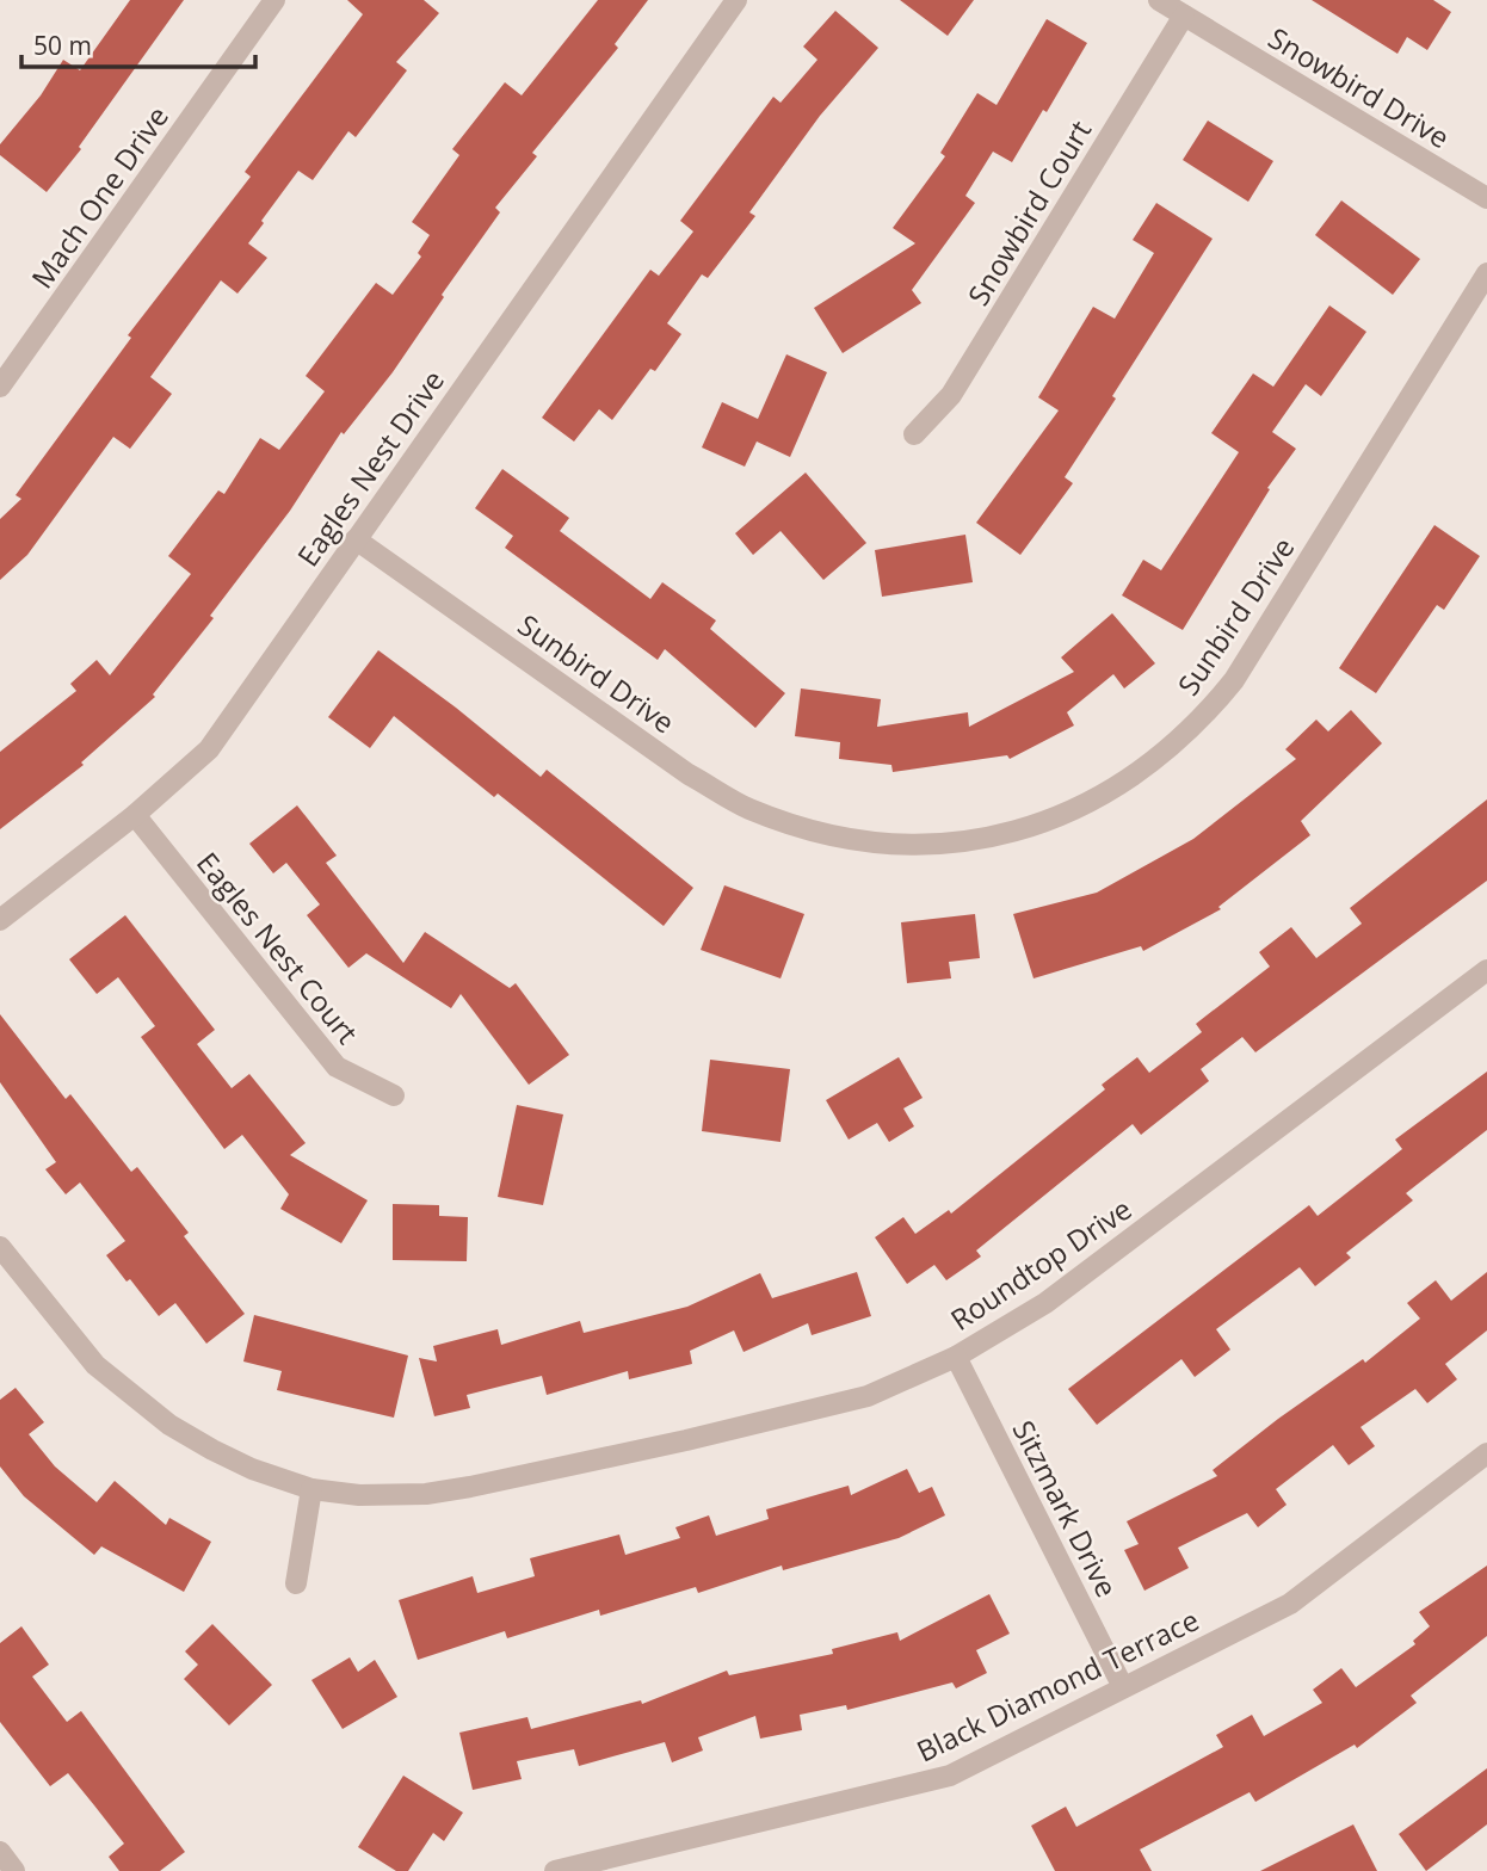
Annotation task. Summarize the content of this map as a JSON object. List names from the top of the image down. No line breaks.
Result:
{"streets":{"street":["Snowbird Drive","Mach One Drive","Snowbird Court","Eagles Nest Drive","Sunbird Drive","Eagles Nest Court","Roundtop Drive","Sitzmark Drive","Black Diamond Terrace"]},"crossings":[["Snowbird Drive","Snowbird Court"],["Eagles Nest Drive","Sunbird Drive"],["Eagles Nest Drive","Eagles Nest Court"],["Roundtop Drive","Sitzmark Drive"],["Sitzmark Drive","Black Diamond Terrace"]],"scale_bar":"50 m"}
